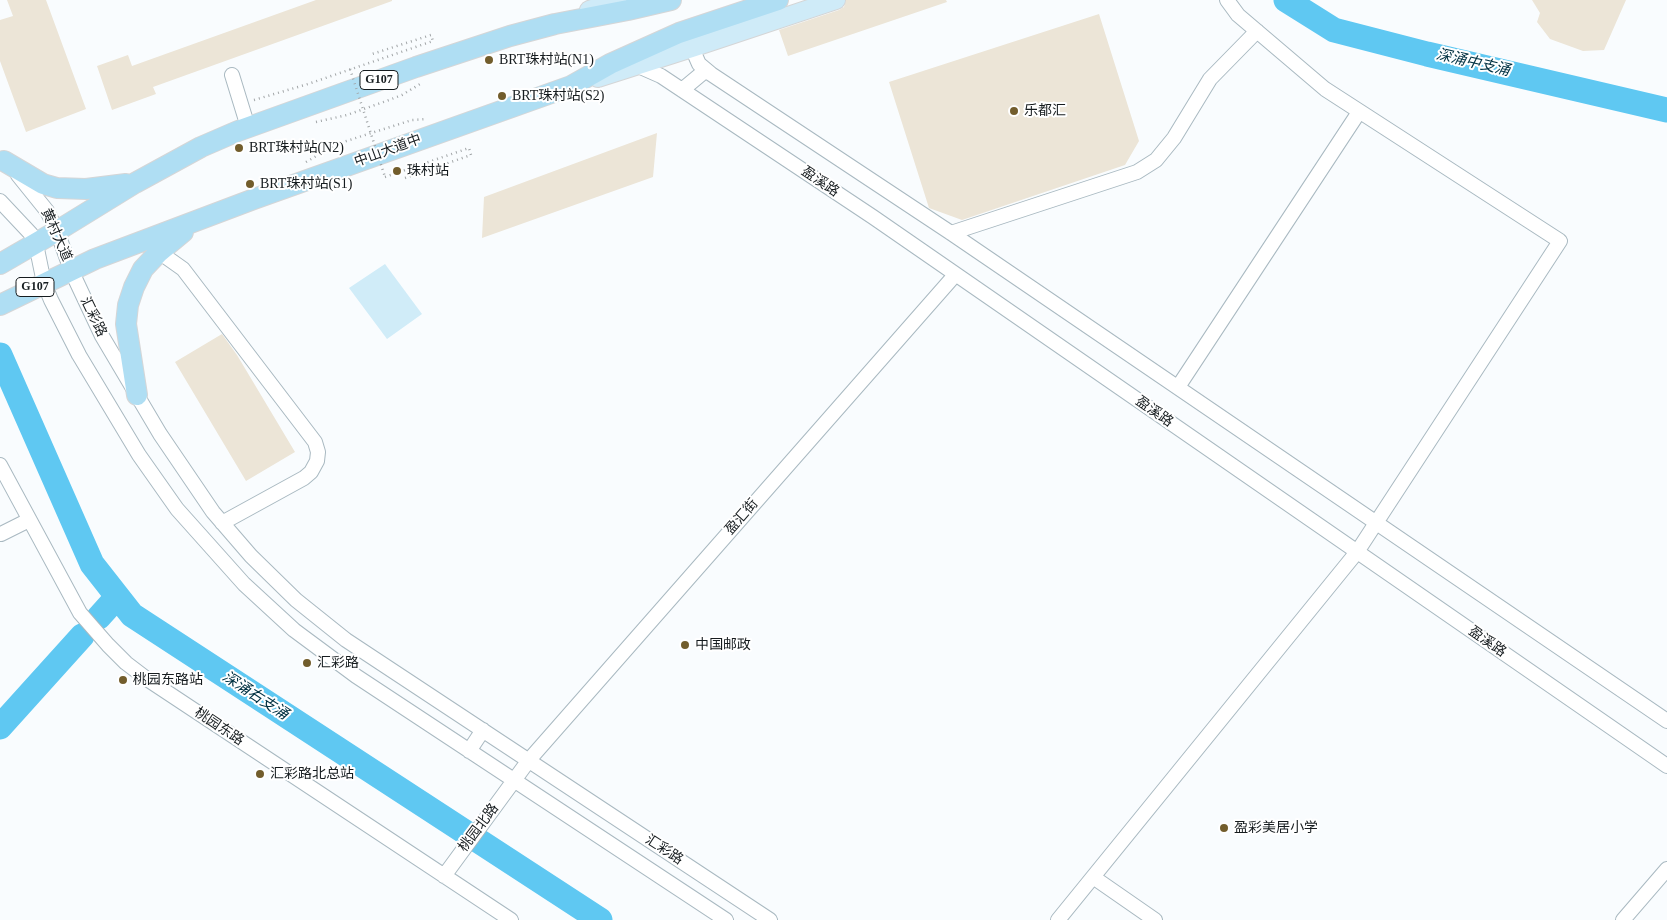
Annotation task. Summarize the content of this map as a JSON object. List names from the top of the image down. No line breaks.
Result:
{"streets":{"highway":["G107","中山大道中"],"street":["盈溪路","黄村大道","汇彩路","盈汇街","桃园东路","桃园北路"]},"crossings":[["G107","黄村大道"],["中山大道中","黄村大道"],["中山大道中","汇彩路"],["盈溪路","盈汇街"],["黄村大道","汇彩路"],["汇彩路","盈汇街"],["汇彩路","桃园北路"],["盈汇街","桃园北路"],["桃园东路","桃园北路"]],"water":["深涌中支涌","深涌右支涌"],"places":["BRT珠村站(N1)","BRT珠村站(S2)","乐都汇","BRT珠村站(N2)","珠村站","BRT珠村站(S1)","中国邮政","汇彩路","桃园东路站","汇彩路北总站","盈彩美居小学"]}
